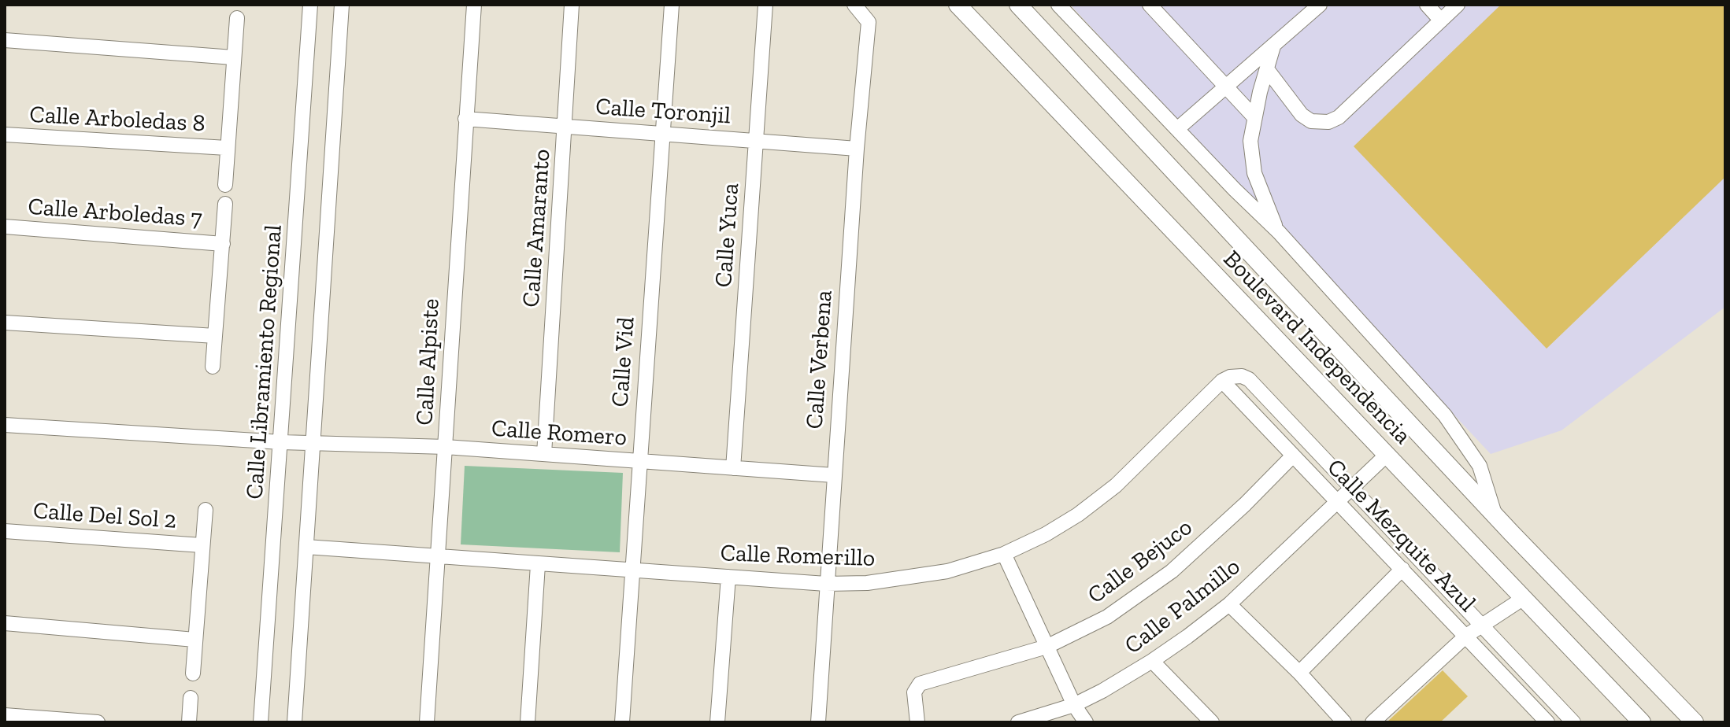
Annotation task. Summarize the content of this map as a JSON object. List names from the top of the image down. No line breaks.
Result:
{"streets":{"main road":["Boulevard Independencia"],"street":["Calle Toronjil","Calle Arboledas 8","Calle Arboledas 7","Calle Amaranto","Calle Yuca","Calle Verbena","Calle Libramiento Regional","Calle Alpiste","Calle Vid","Calle Romero","Calle Del Sol 2","Calle Mezquite Azul","Calle Romerillo","Calle Bejuco","Calle Palmillo"]},"crossings":[["Calle Toronjil","Calle Amaranto"],["Calle Toronjil","Calle Yuca"],["Calle Toronjil","Calle Verbena"],["Calle Toronjil","Calle Alpiste"],["Calle Toronjil","Calle Vid"],["Calle Amaranto","Calle Romero"],["Calle Yuca","Calle Romero"],["Boulevard Independencia","Calle Palmillo"],["Calle Verbena","Calle Romero"],["Calle Verbena","Calle Romerillo"],["Calle Libramiento Regional","Calle Romero"],["Calle Alpiste","Calle Romero"],["Calle Alpiste","Calle Romerillo"],["Calle Vid","Calle Romero"],["Calle Vid","Calle Romerillo"],["Calle Mezquite Azul","Calle Romerillo"],["Calle Mezquite Azul","Calle Bejuco"],["Calle Mezquite Azul","Calle Palmillo"]]}
